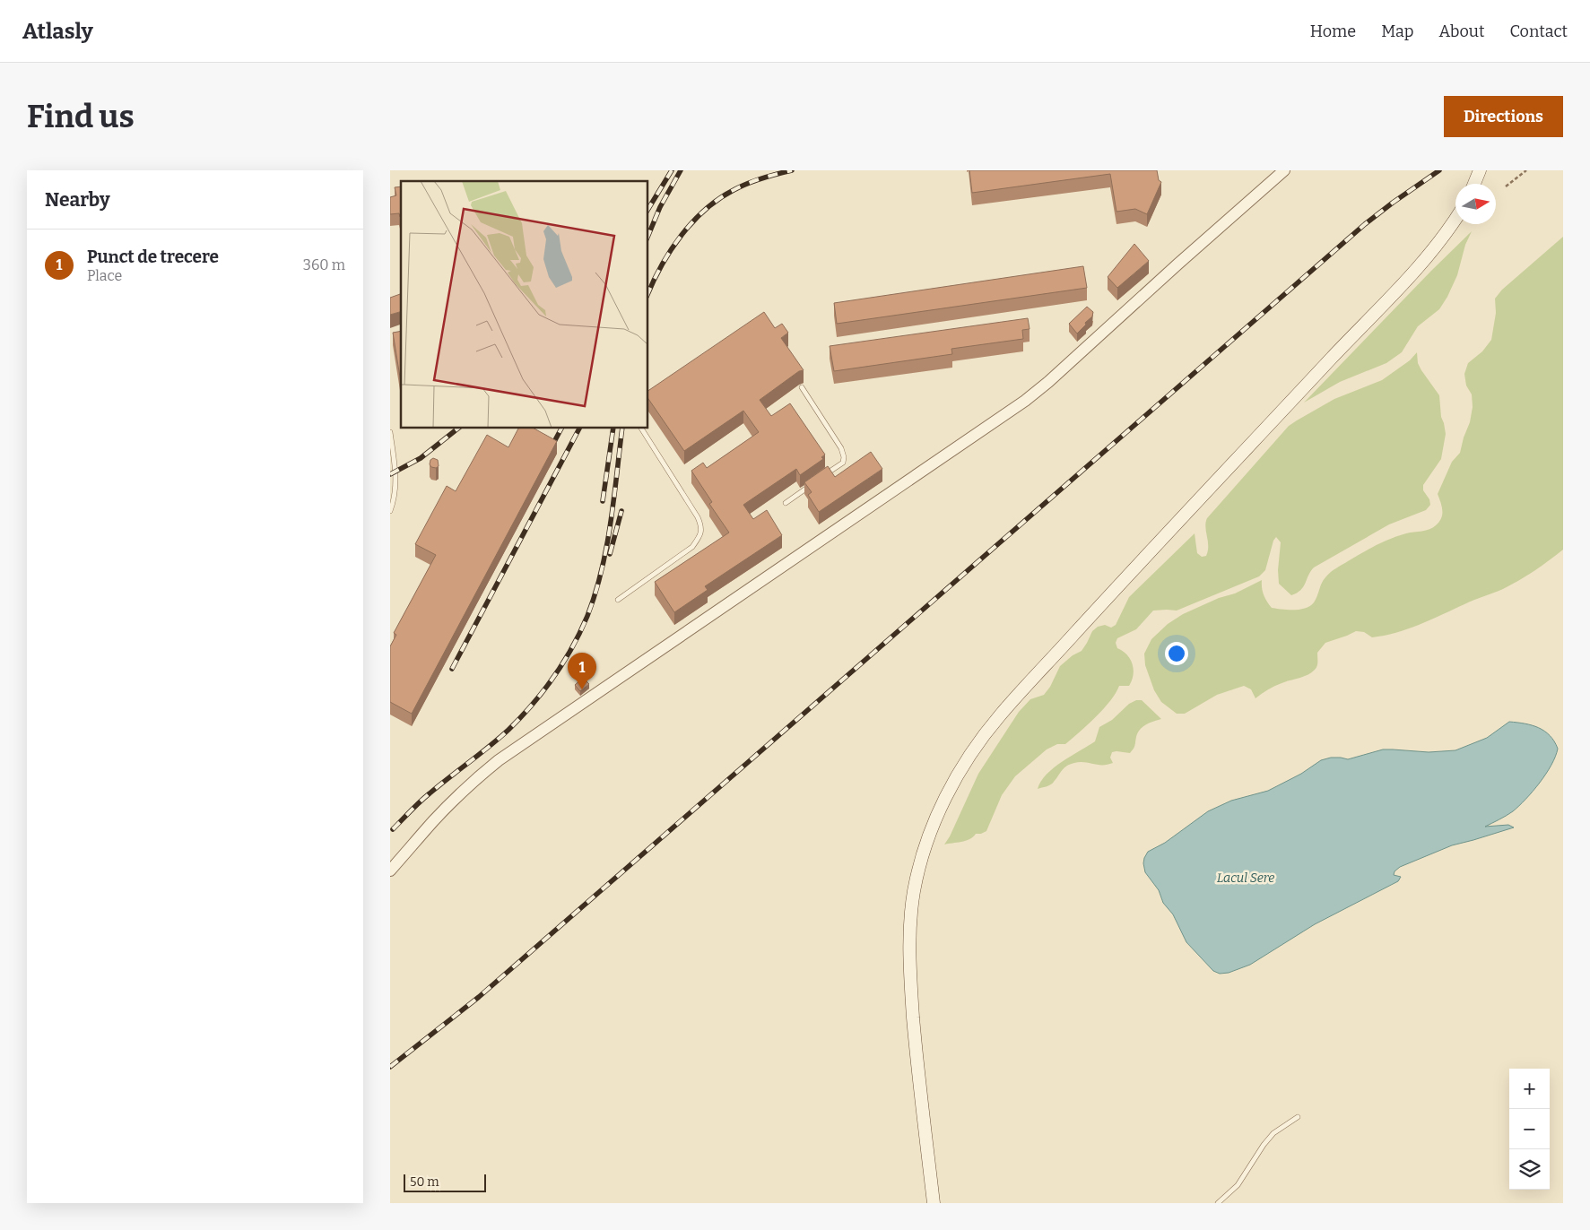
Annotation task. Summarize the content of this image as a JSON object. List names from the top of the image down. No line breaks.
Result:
{"water":["Lacul Sere"],"scale_bar":"50 m","north":"right","page":{"header":"Atlasly","nav":["Home","Map","About","Contact"],"buttons":"Directions","title":"Find us","heading":"Nearby","list":[{"mark":"1","name":"Punct de trecere","note":"Place","value":"360 m"}],"pins":"1","map_buttons":["+","−"],"scale":"50 m"}}
